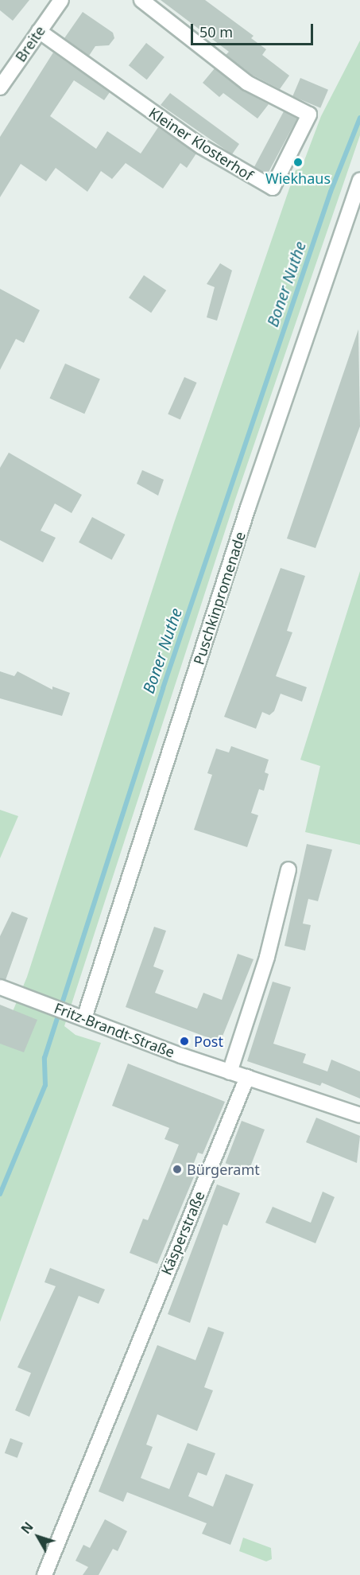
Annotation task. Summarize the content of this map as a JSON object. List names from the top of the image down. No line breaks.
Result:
{"streets":{"street":["Breite","Kleiner Klosterhof","Puschkinpromenade","Fritz-Brandt-Straße","Käsperstraße"]},"crossings":[["Breite","Kleiner Klosterhof"],["Puschkinpromenade","Fritz-Brandt-Straße"]],"water":["Boner Nuthe"],"places":["Wiekhaus","Post","Bürgeramt"],"scale_bar":"50 m","north":"top left"}
